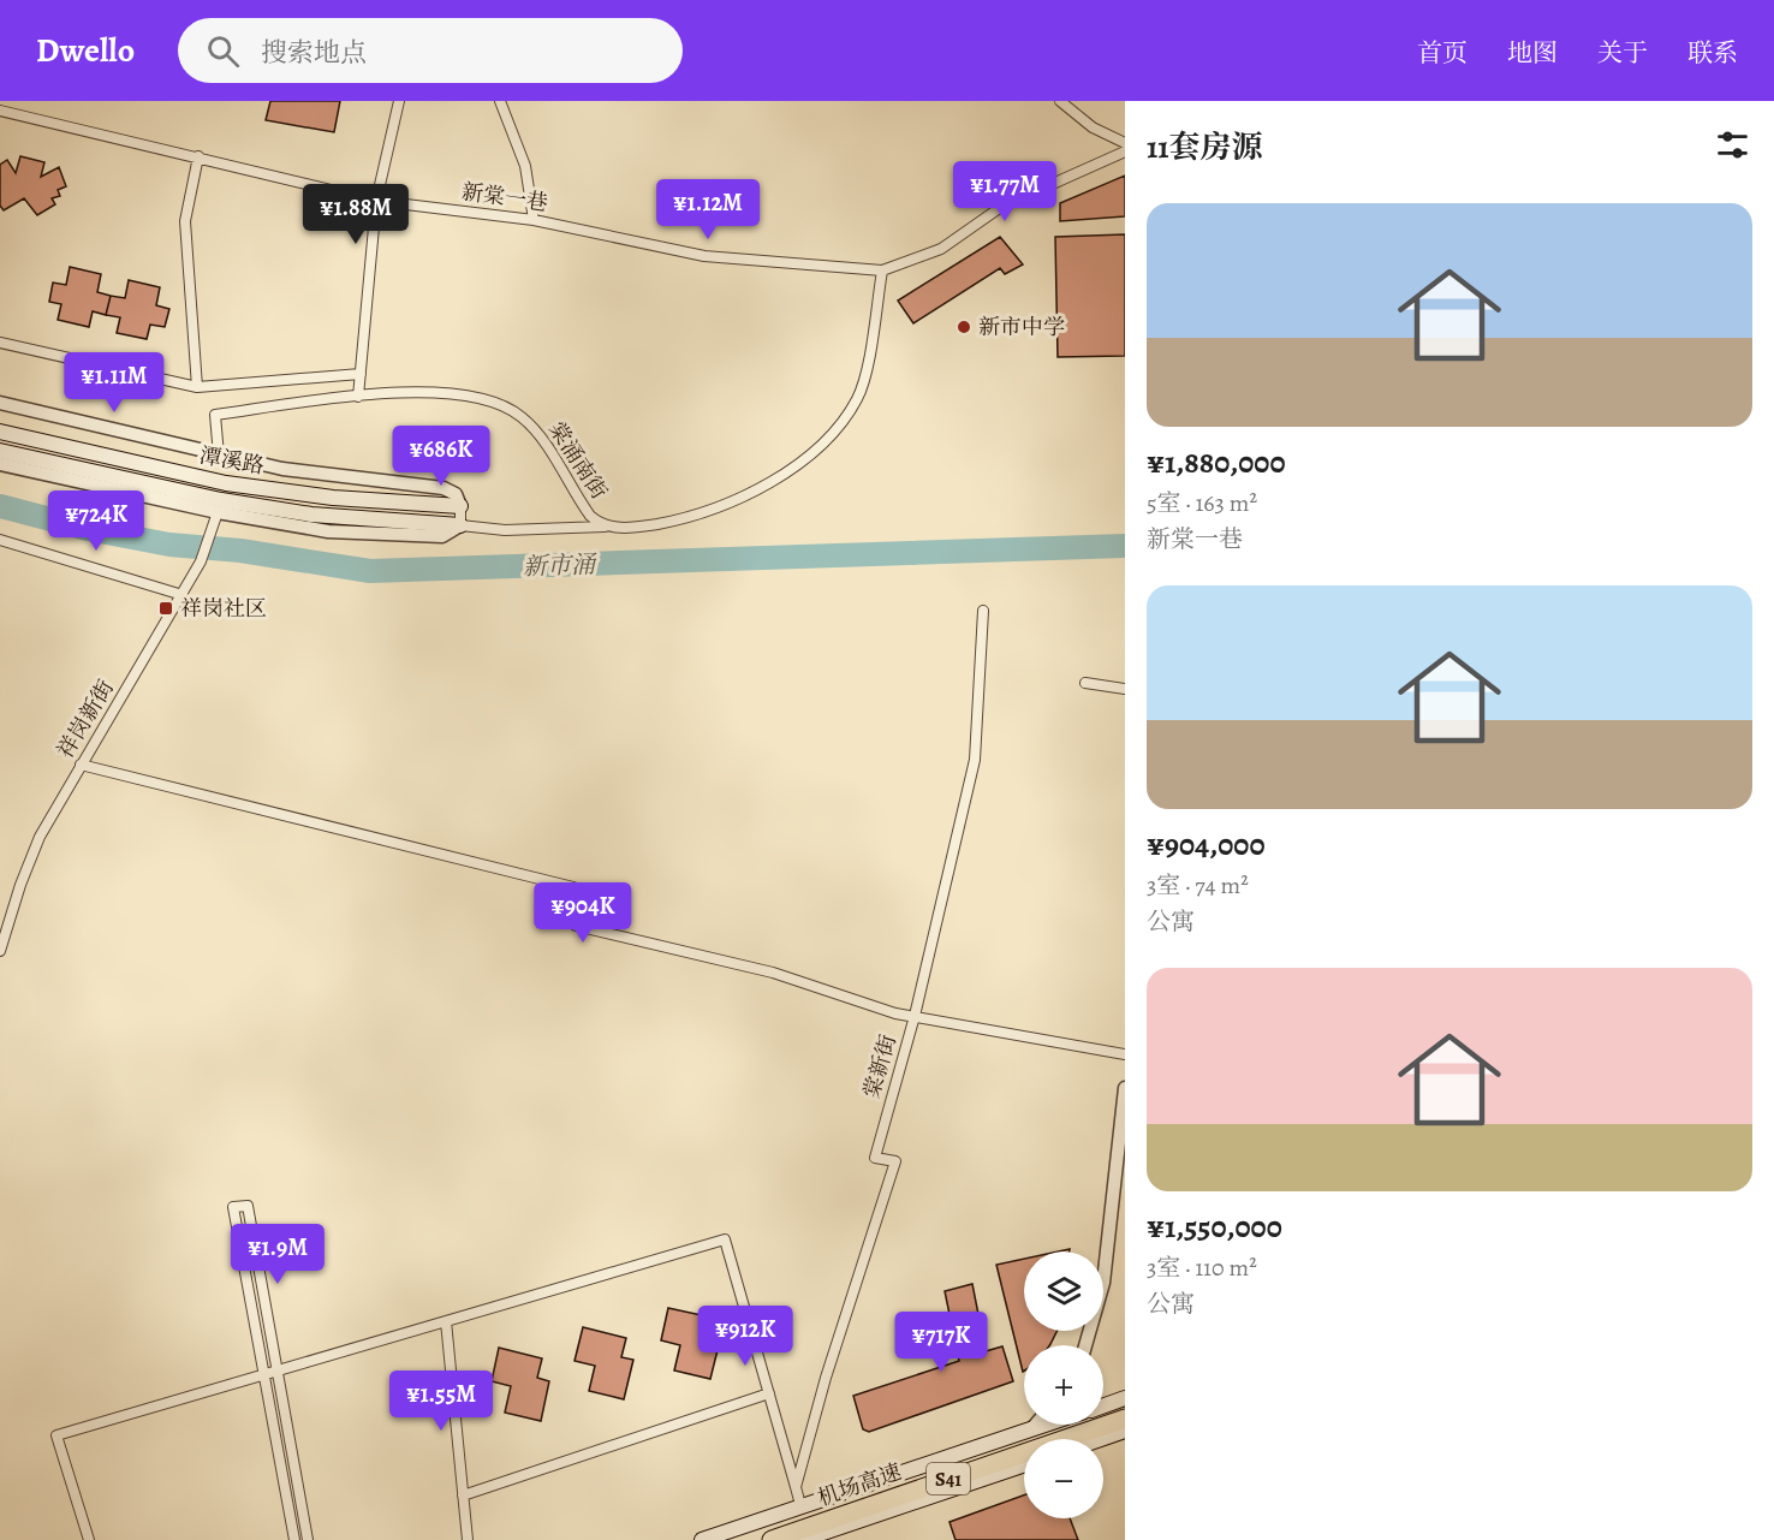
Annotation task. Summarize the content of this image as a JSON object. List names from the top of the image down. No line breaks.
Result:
{"streets":{"highway":["S41","机场高速"],"main road":["潭溪路"],"street":["新棠一巷","棠涌南街","祥岗新街","棠新街"]},"crossings":[["新棠一巷","棠涌南街"]],"water":["新市涌"],"places":{"other":["新市中学"],"transit":["祥岗社区"]},"page":{"header":"Dwello","search":"搜索地点","nav":["首页","地图","关于","联系"],"heading":"11套房源","price":["¥1.77M","¥1.12M","¥1.88M","¥1.11M","¥686K","¥724K","¥904K","¥1.9M","¥912K","¥717K","¥1.55M"],"list":[{"name":"¥1,880,000","note":"5室 · 163 m² · 新棠一巷"},{"name":"¥904,000","note":"3室 · 74 m² · 公寓"},{"name":"¥1,550,000","note":"3室 · 110 m² · 公寓"}],"map_buttons":["+","−"]}}
